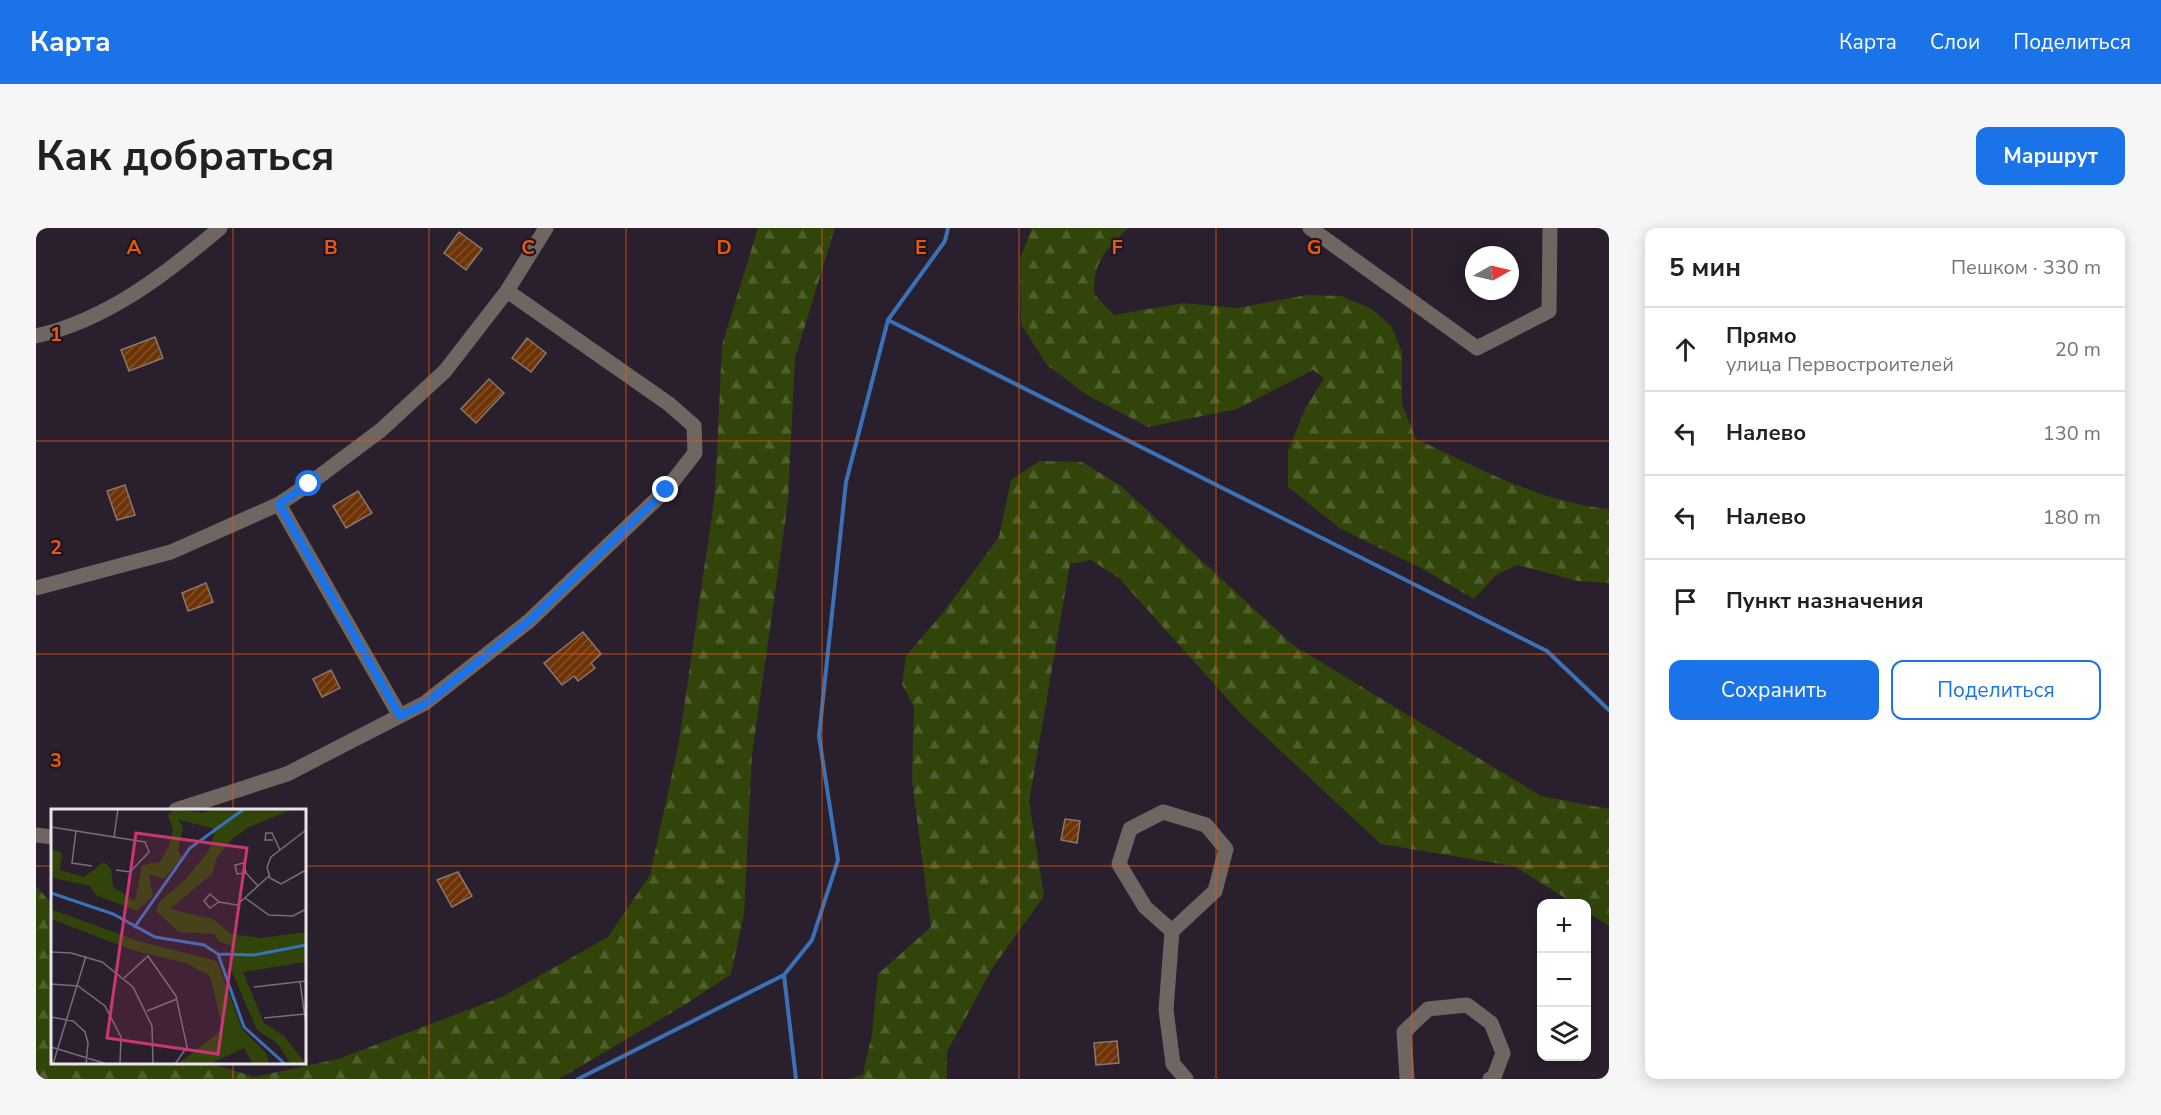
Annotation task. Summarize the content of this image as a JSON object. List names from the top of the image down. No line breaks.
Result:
{"north":"right","page":{"header":"Карта","nav":["Карта","Слои","Поделиться"],"buttons":["Маршрут",["Сохранить","Поделиться"]],"title":"Как добраться","heading":["5 мин","Пешком · 330 m"],"list":[["Прямо","улица Первостроителей","20 m"],["Налево","130 m"],["Налево","180 m"],"Пункт назначения"],"map_buttons":["+","−"]},"grid":{"columns":["A","B","C","D","E","F","G"],"rows":["1","2","3"]}}
